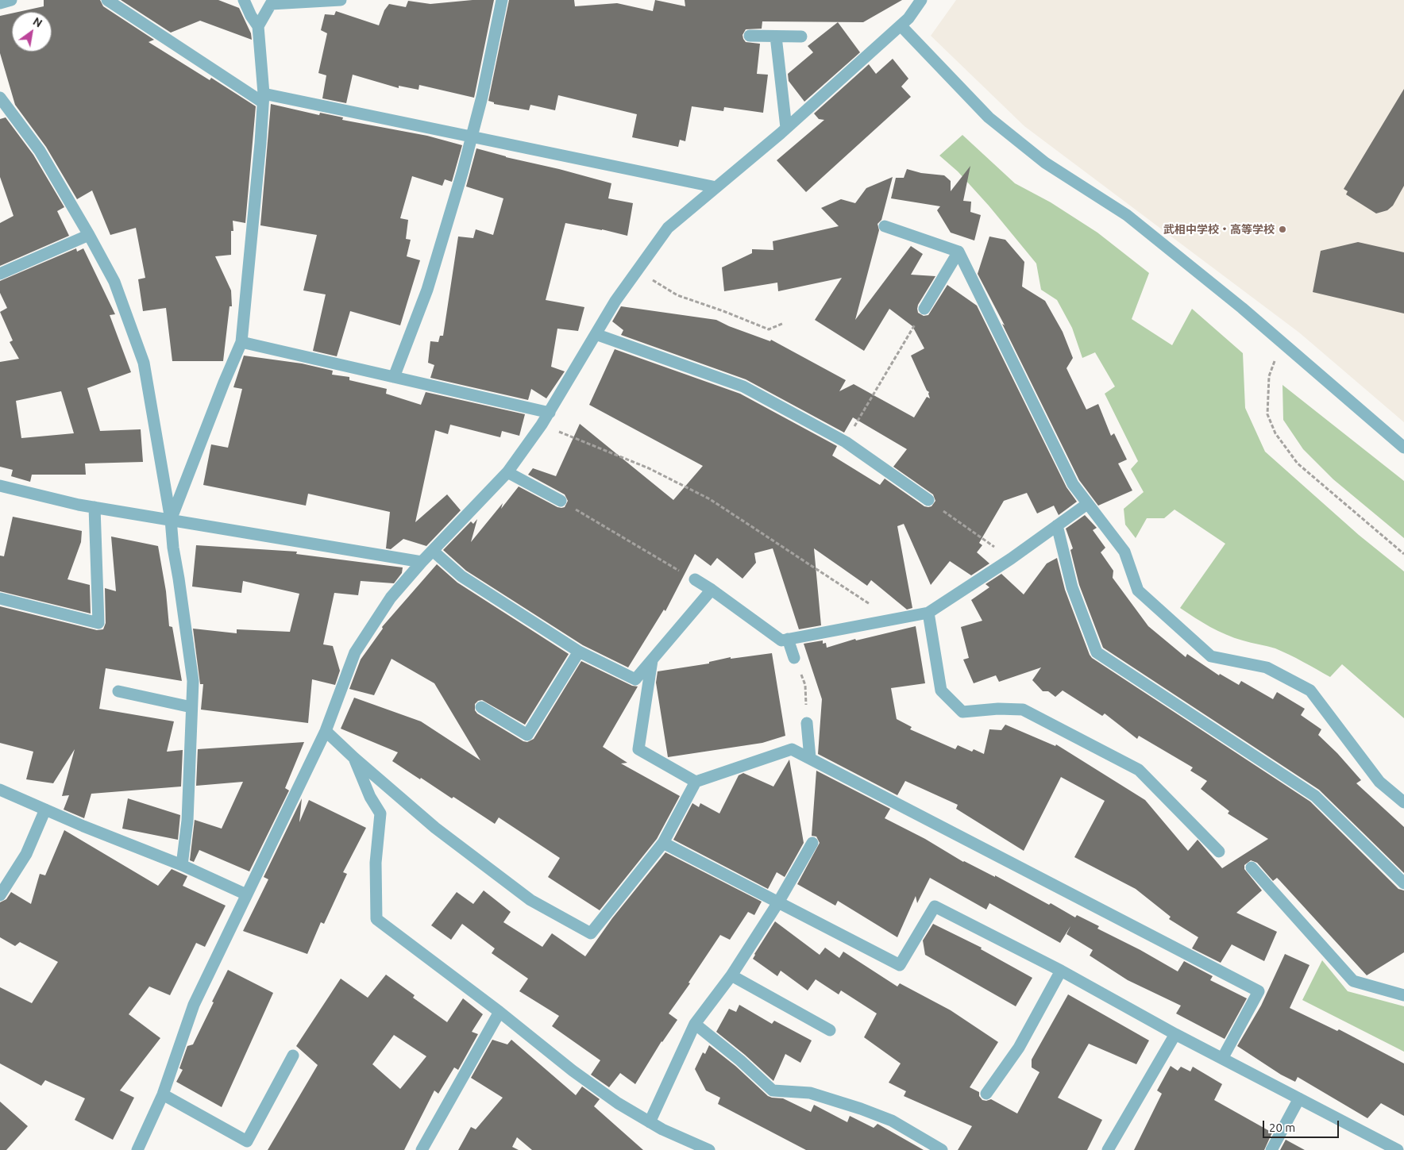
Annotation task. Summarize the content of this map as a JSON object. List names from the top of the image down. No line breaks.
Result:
{"places":["武相中学校・高等学校"],"scale_bar":"20 m","north":"top right"}
